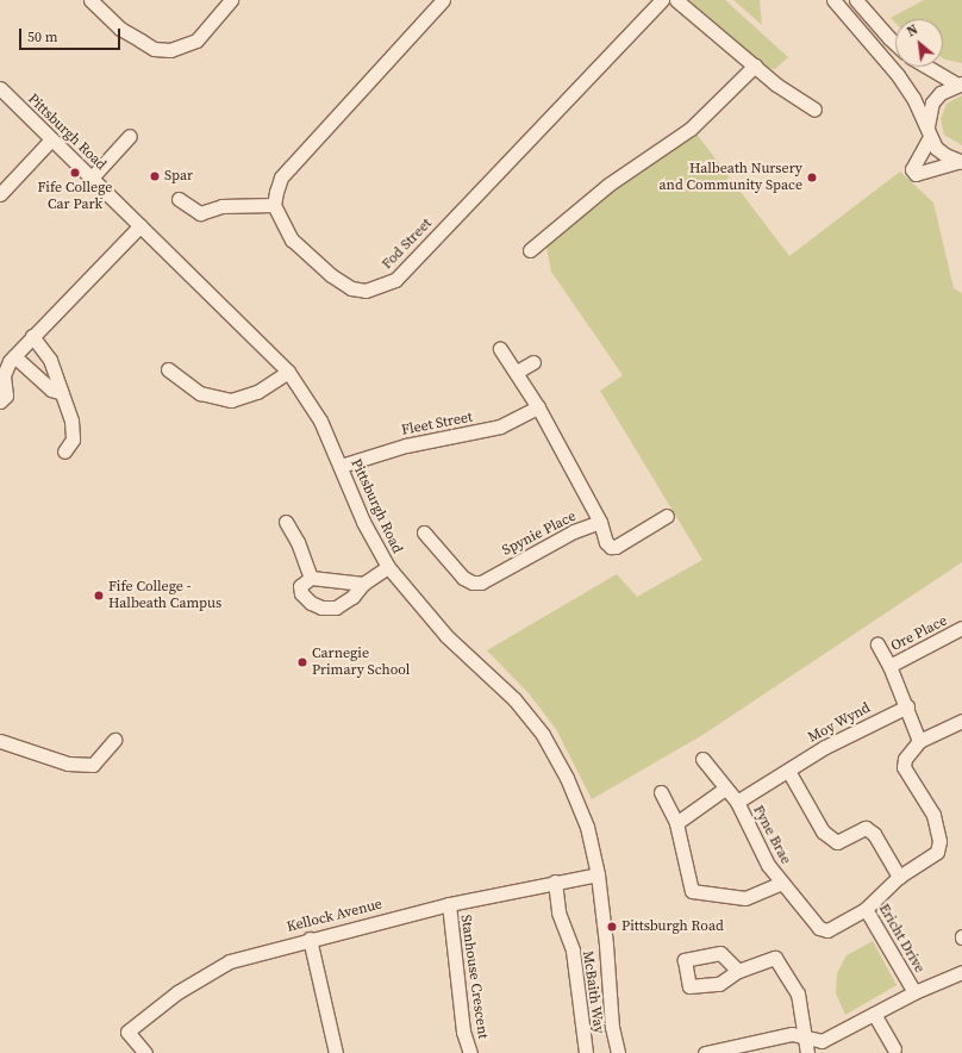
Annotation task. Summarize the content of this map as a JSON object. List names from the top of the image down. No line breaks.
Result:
{"streets":{"street":["Pittsburgh Road","Fod Street","Fleet Street","Spynie Place","Ore Place","Moy Wynd","Fyne Brae","Kellock Avenue","Ericht Drive","Stanhouse Crescent","McBaith Way"]},"crossings":[["Pittsburgh Road","Fleet Street"],["Pittsburgh Road","Kellock Avenue"],["Moy Wynd","Fyne Brae"],["Fyne Brae","Ericht Drive"],["Kellock Avenue","Stanhouse Crescent"],["Kellock Avenue","McBaith Way"]],"places":["Fife College Car Park","Spar","Halbeath Nursery and Community Space","Fife College - Halbeath Campus","Carnegie Primary School","Pittsburgh Road"],"scale_bar":"50 m","north":"top left"}
